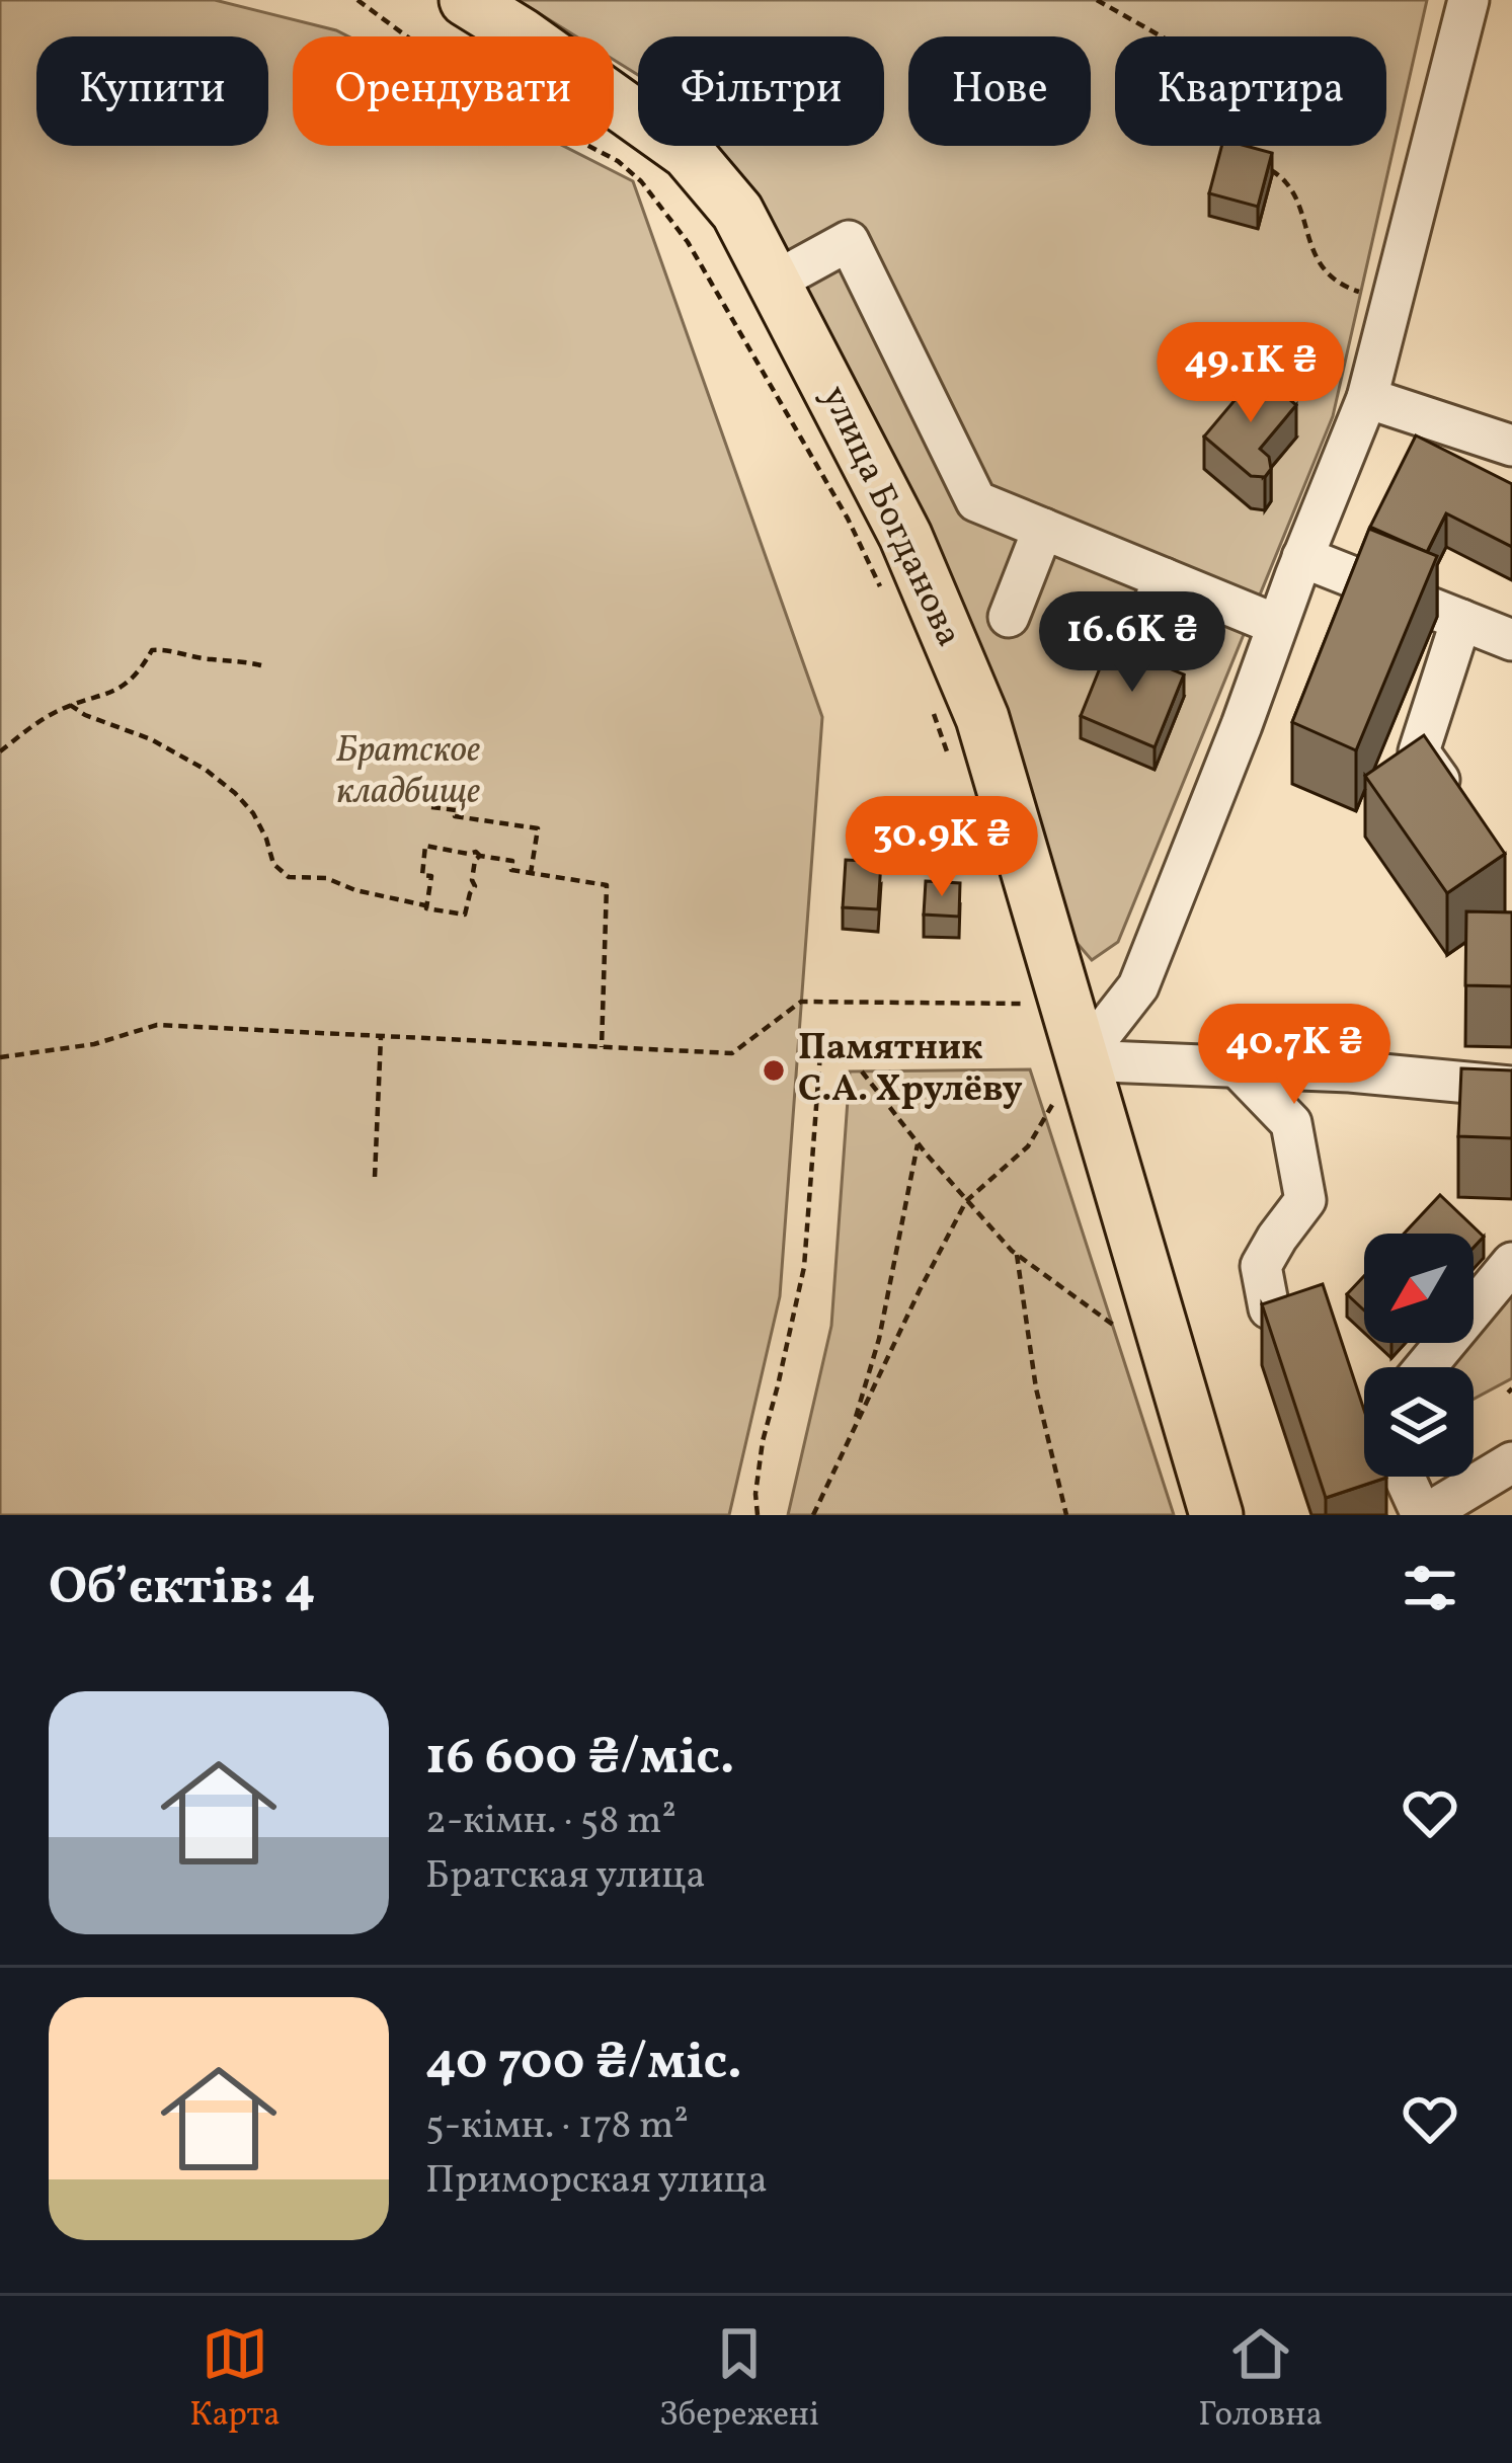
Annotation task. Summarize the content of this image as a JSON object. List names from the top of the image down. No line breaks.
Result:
{"streets":{"main road":["улица Богданова"]},"parks":["Братское кладбище"],"places":["Памятник С.А. Хрулёву"],"north":"bottom left","page":{"chip":["Купити","Орендувати","Фільтри","Нове","Квартира"],"price":["49.1K ₴","16.6K ₴","30.9K ₴","40.7K ₴"],"heading":"Об’єктів: 4","list":[{"name":"16 600 ₴/міс.","note":"2-кімн. · 58 m² · Братская улица"},{"name":"40 700 ₴/міс.","note":"5-кімн. · 178 m² · Приморская улица"}],"tabs":["Карта","Збережені","Головна"]}}
